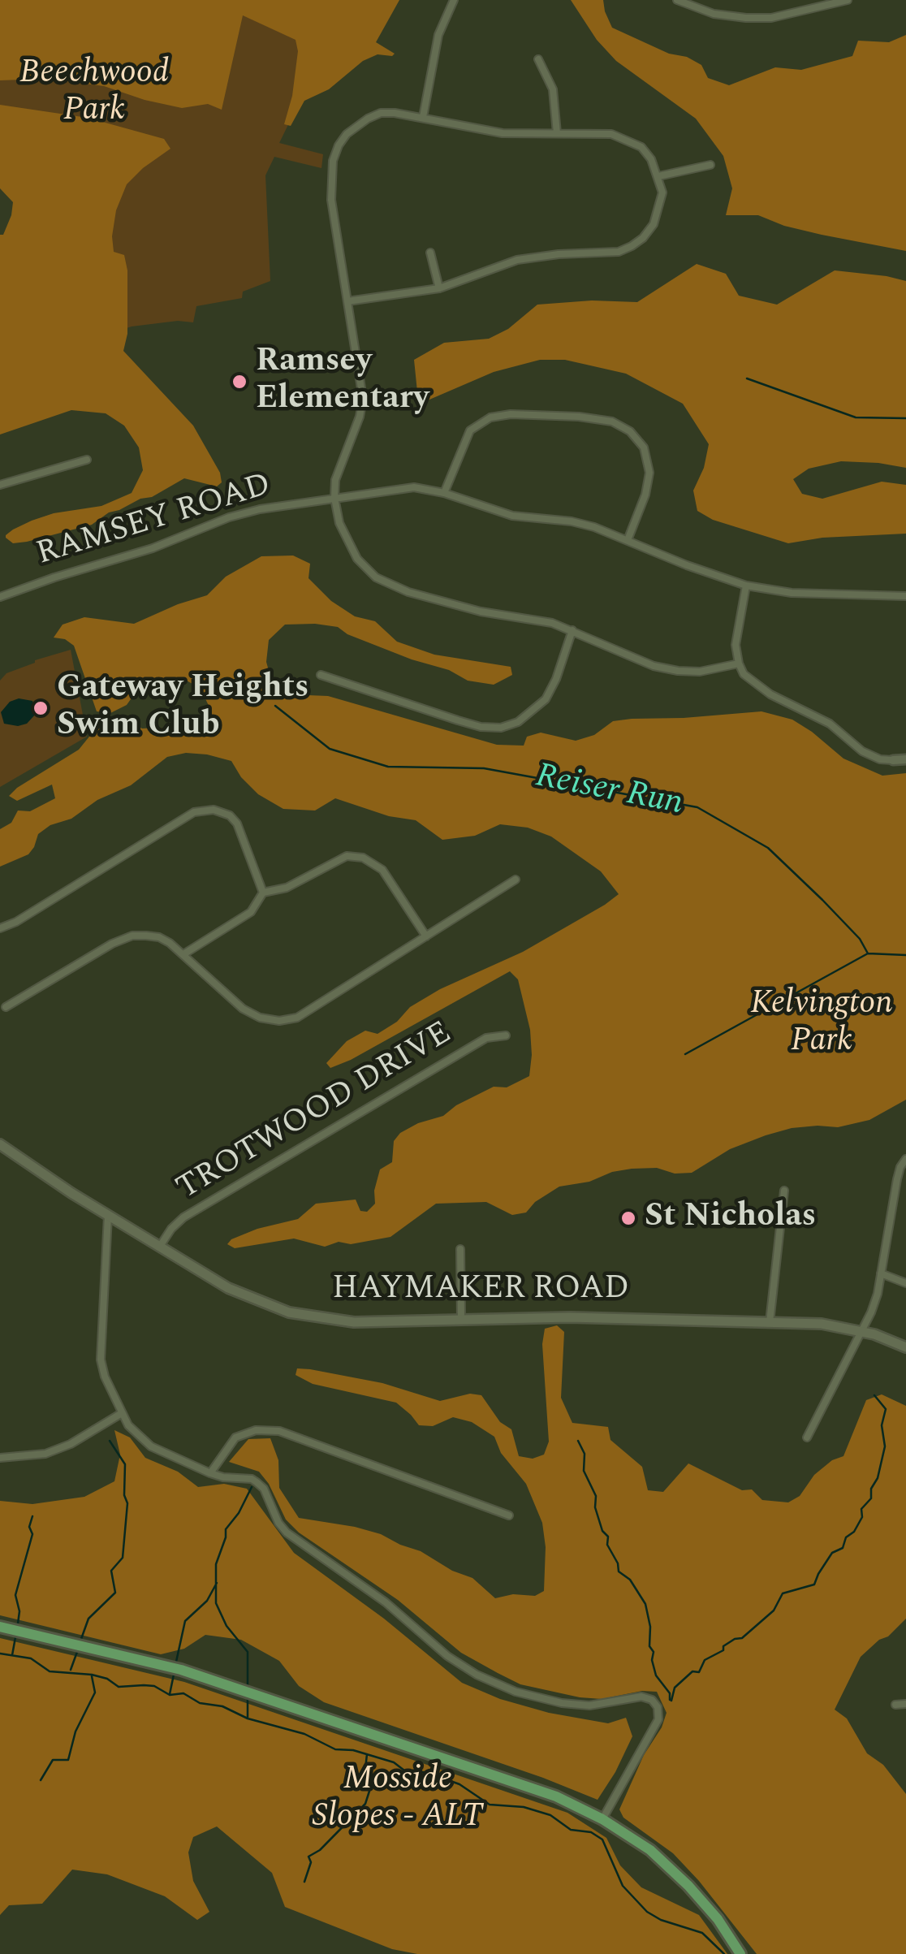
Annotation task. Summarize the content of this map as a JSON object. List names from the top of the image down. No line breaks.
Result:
{"streets":{"main road":["HAYMAKER ROAD"],"street":["RAMSEY ROAD","TROTWOOD DRIVE"]},"crossings":[["TROTWOOD DRIVE","HAYMAKER ROAD"]],"water":["Reiser Run"],"parks":["Beechwood Park","Kelvington Park","Mosside Slopes - ALT"],"places":["Ramsey Elementary","Gateway Heights Swim Club","St Nicholas"]}
